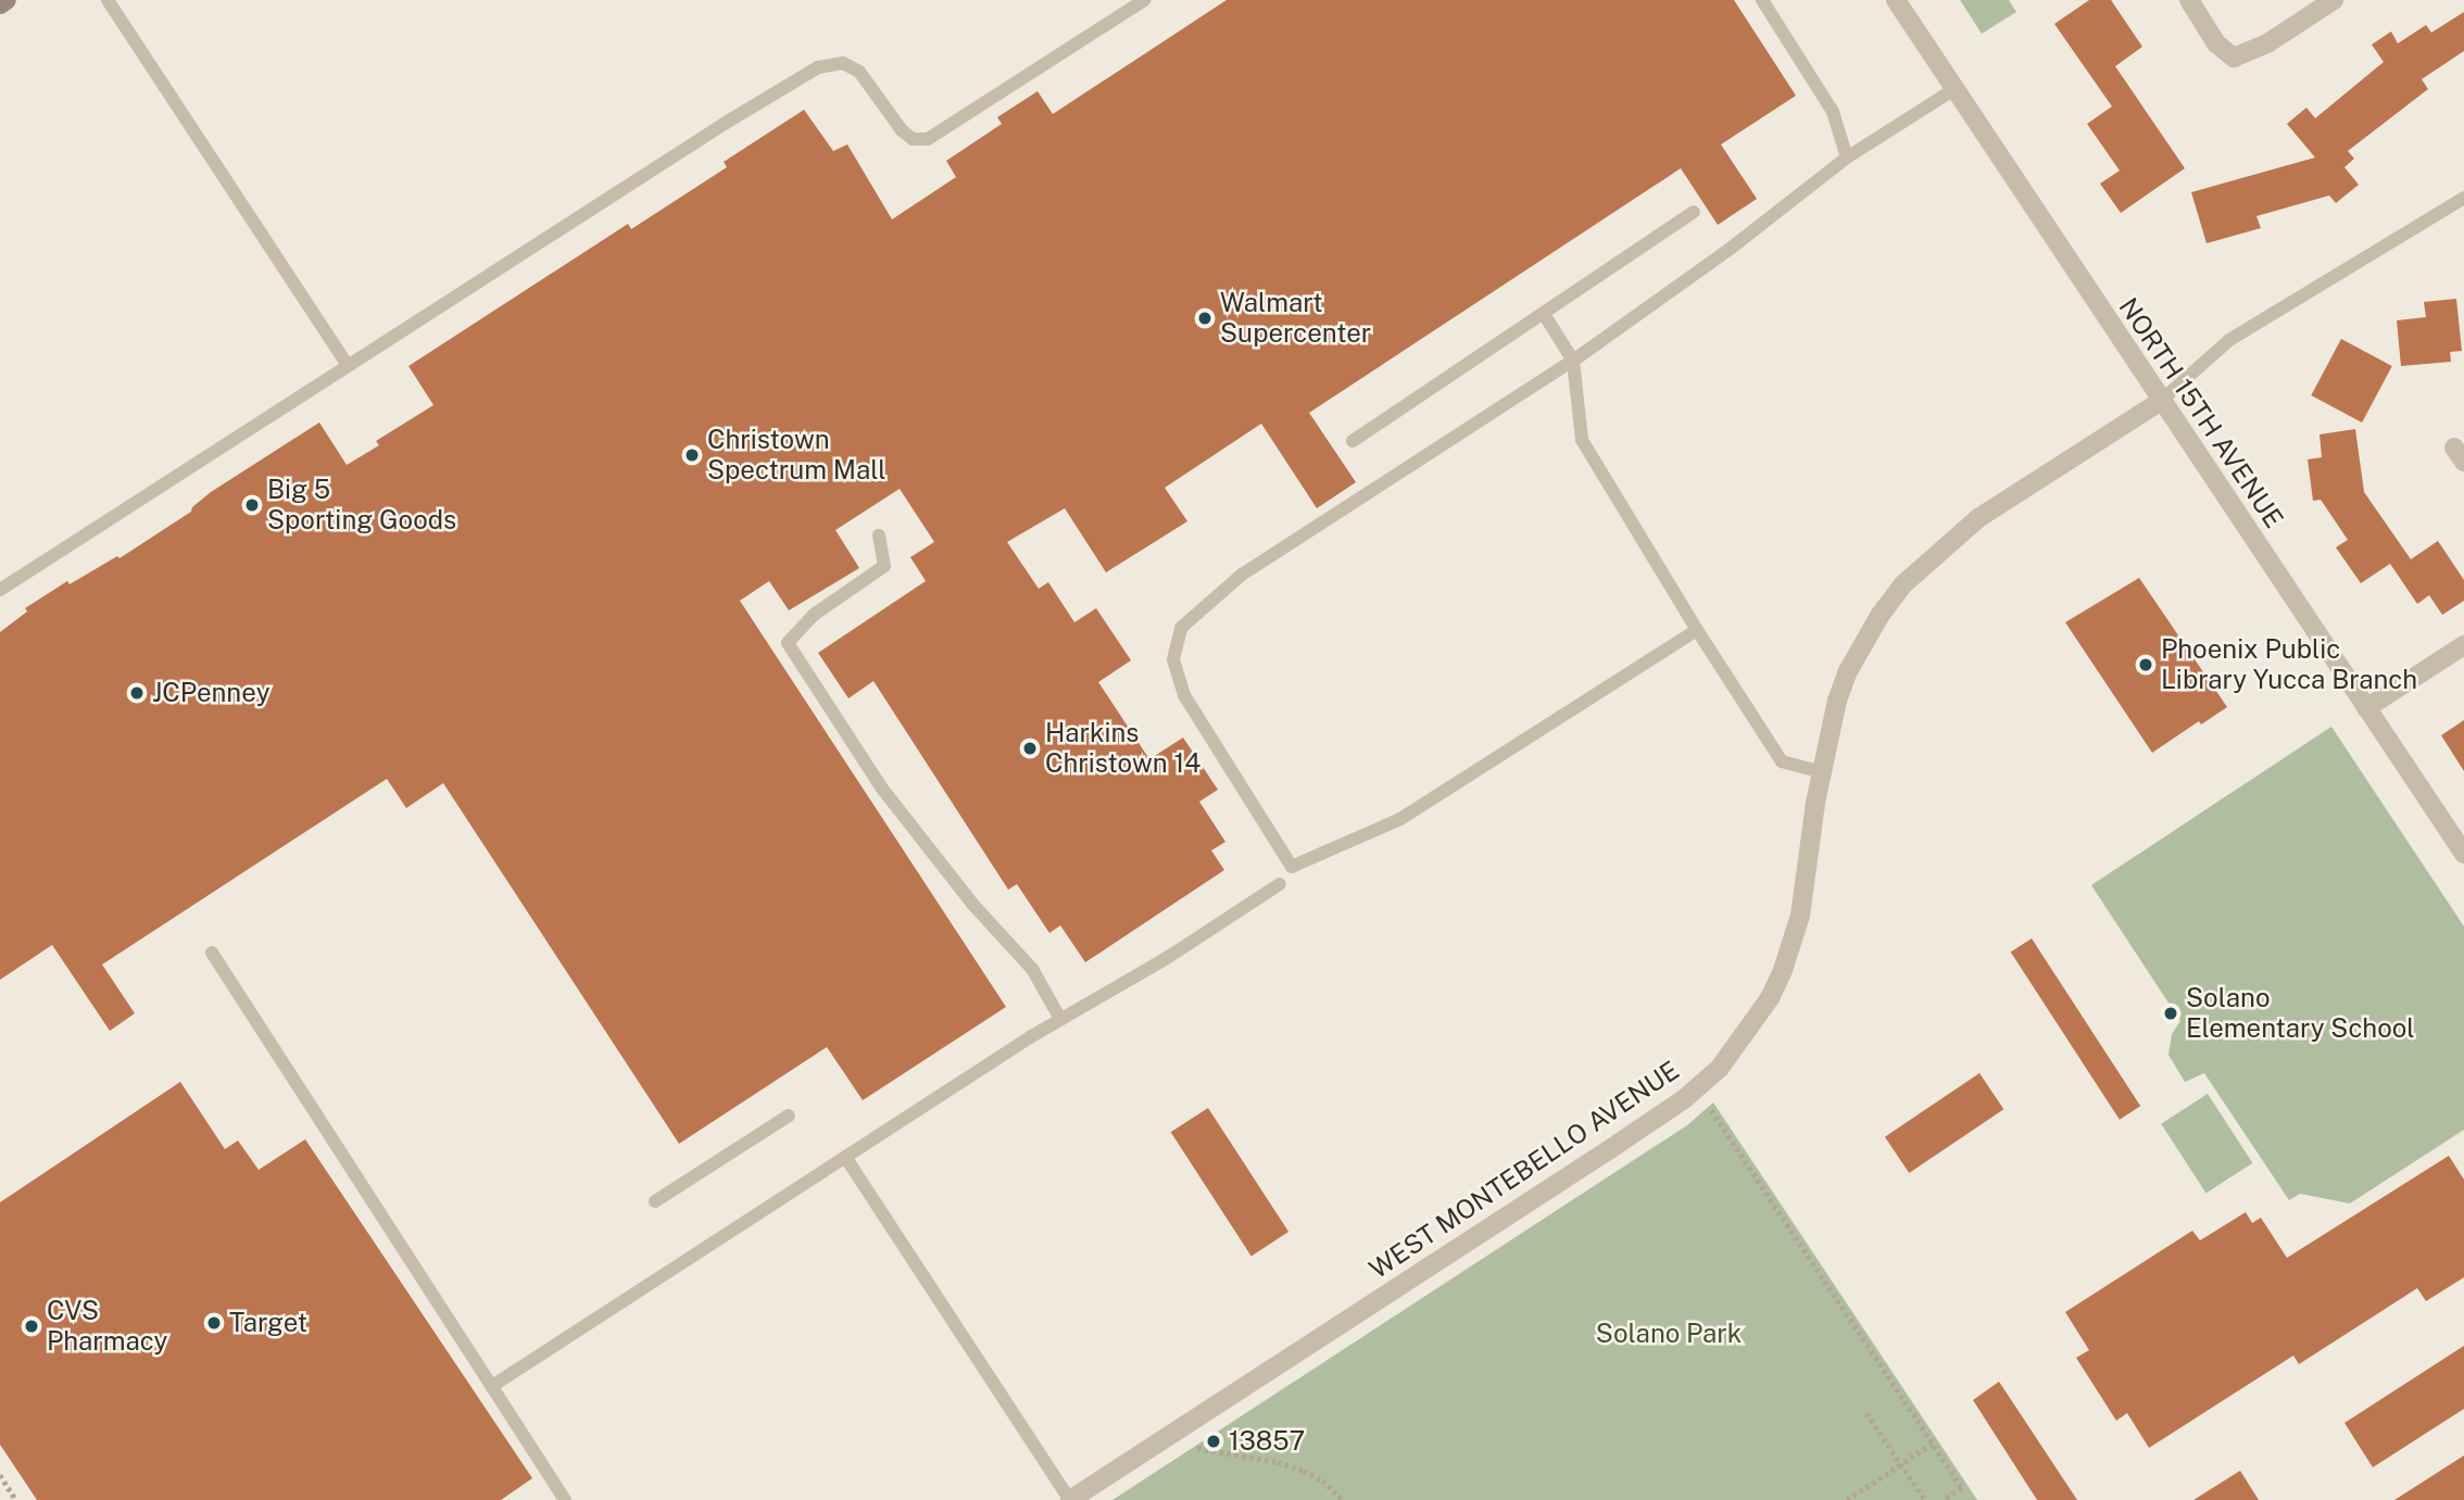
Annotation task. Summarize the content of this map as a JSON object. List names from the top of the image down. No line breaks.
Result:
{"streets":{"street":["NORTH 15TH AVENUE","WEST MONTEBELLO AVENUE"]},"crossings":[["NORTH 15TH AVENUE","WEST MONTEBELLO AVENUE"]],"parks":["Solano Park"],"places":["Walmart Supercenter","Christown Spectrum Mall","Big 5 Sporting Goods","Phoenix Public Library Yucca Branch","JCPenney","Harkins Christown 14","Solano Elementary School","Target","CVS Pharmacy","13857"]}
